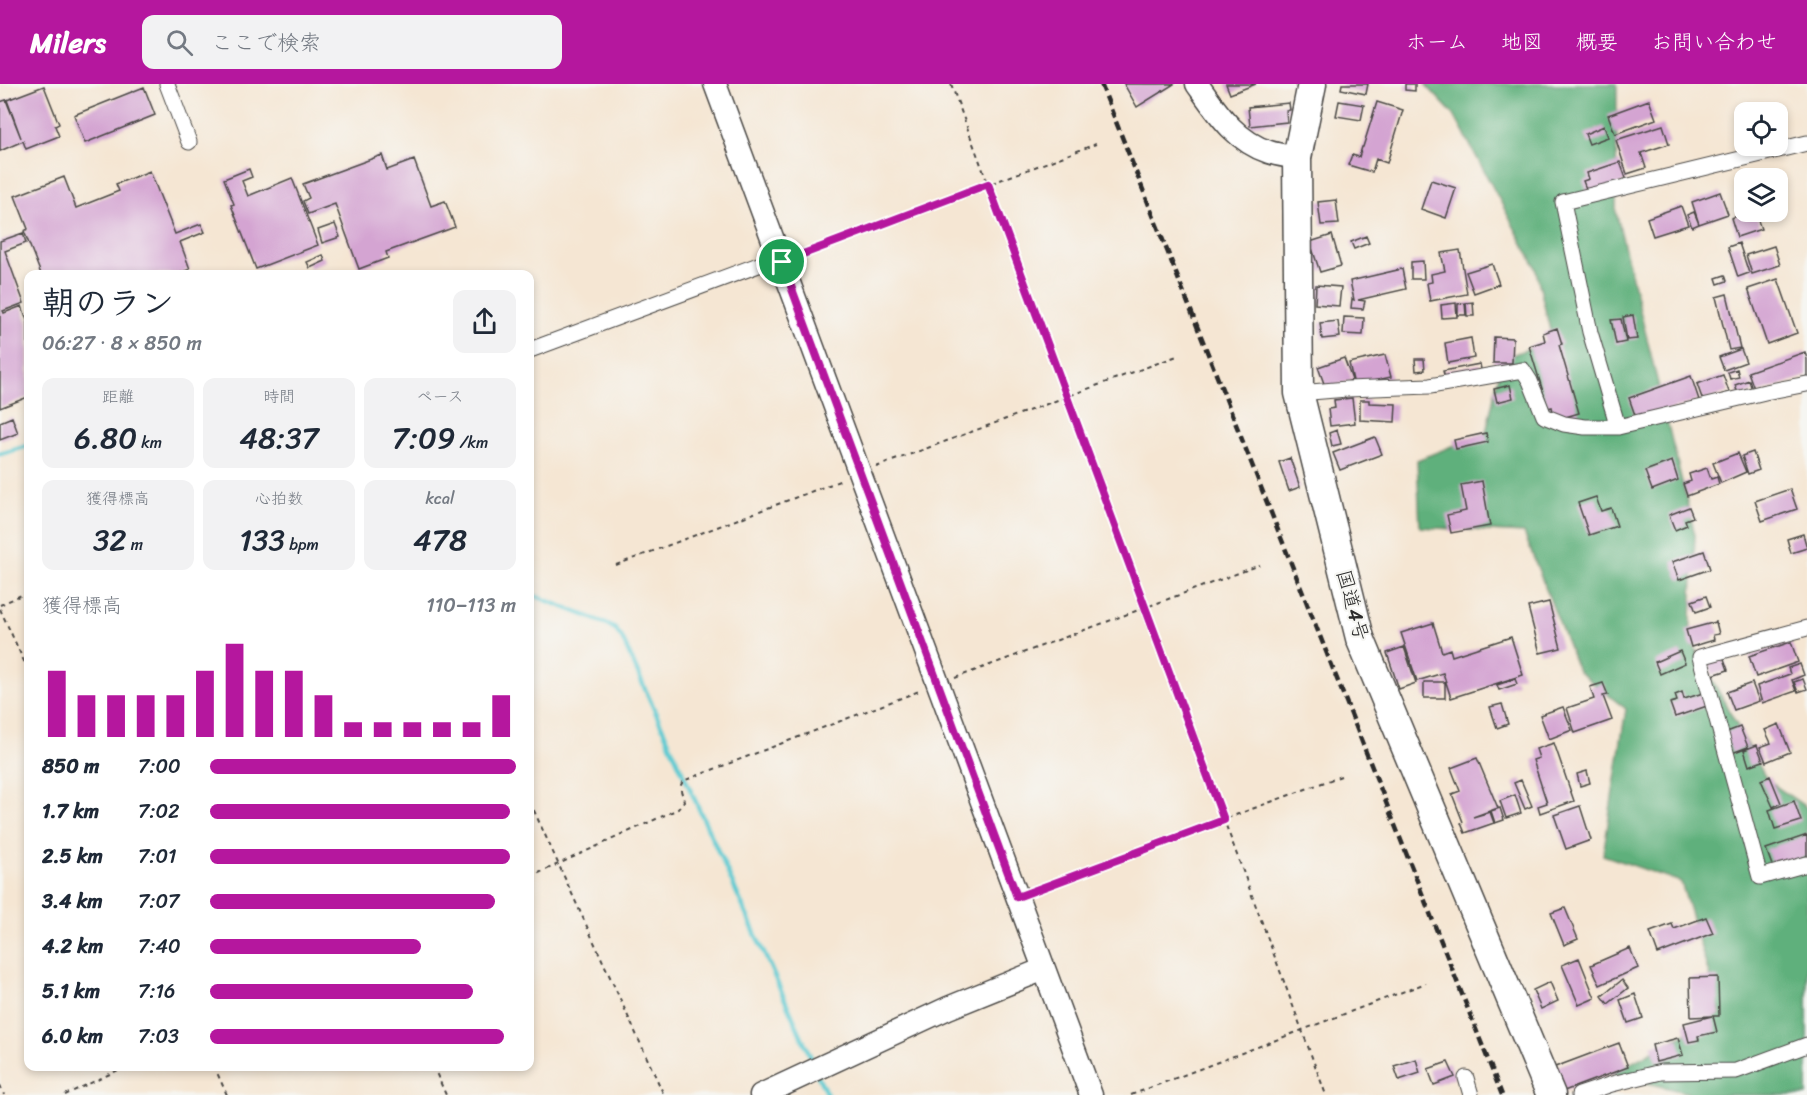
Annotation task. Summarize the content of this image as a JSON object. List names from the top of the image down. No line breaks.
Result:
{"streets":{"highway":["国道4号"]},"page":{"header":"Milers","search":"ここで検索","nav":["ホーム","地図","概要","お問い合わせ"],"heading":["朝のラン","06:27 · 8 × 850 m"],"stats":[["距離","6.80 km"],["時間","48:37"],["ペース","7:09 /km"],["獲得標高","32 m"],["心拍数","133 bpm"],["kcal","478"]],"chart":["獲得標高","110–113 m"],"list":[{"name":"850 m","note":"7:00"},{"name":"1.7 km","note":"7:02"},{"name":"2.5 km","note":"7:01"},{"name":"3.4 km","note":"7:07"},{"name":"4.2 km","note":"7:40"},{"name":"5.1 km","note":"7:16"},{"name":"6.0 km","note":"7:03"}]}}
